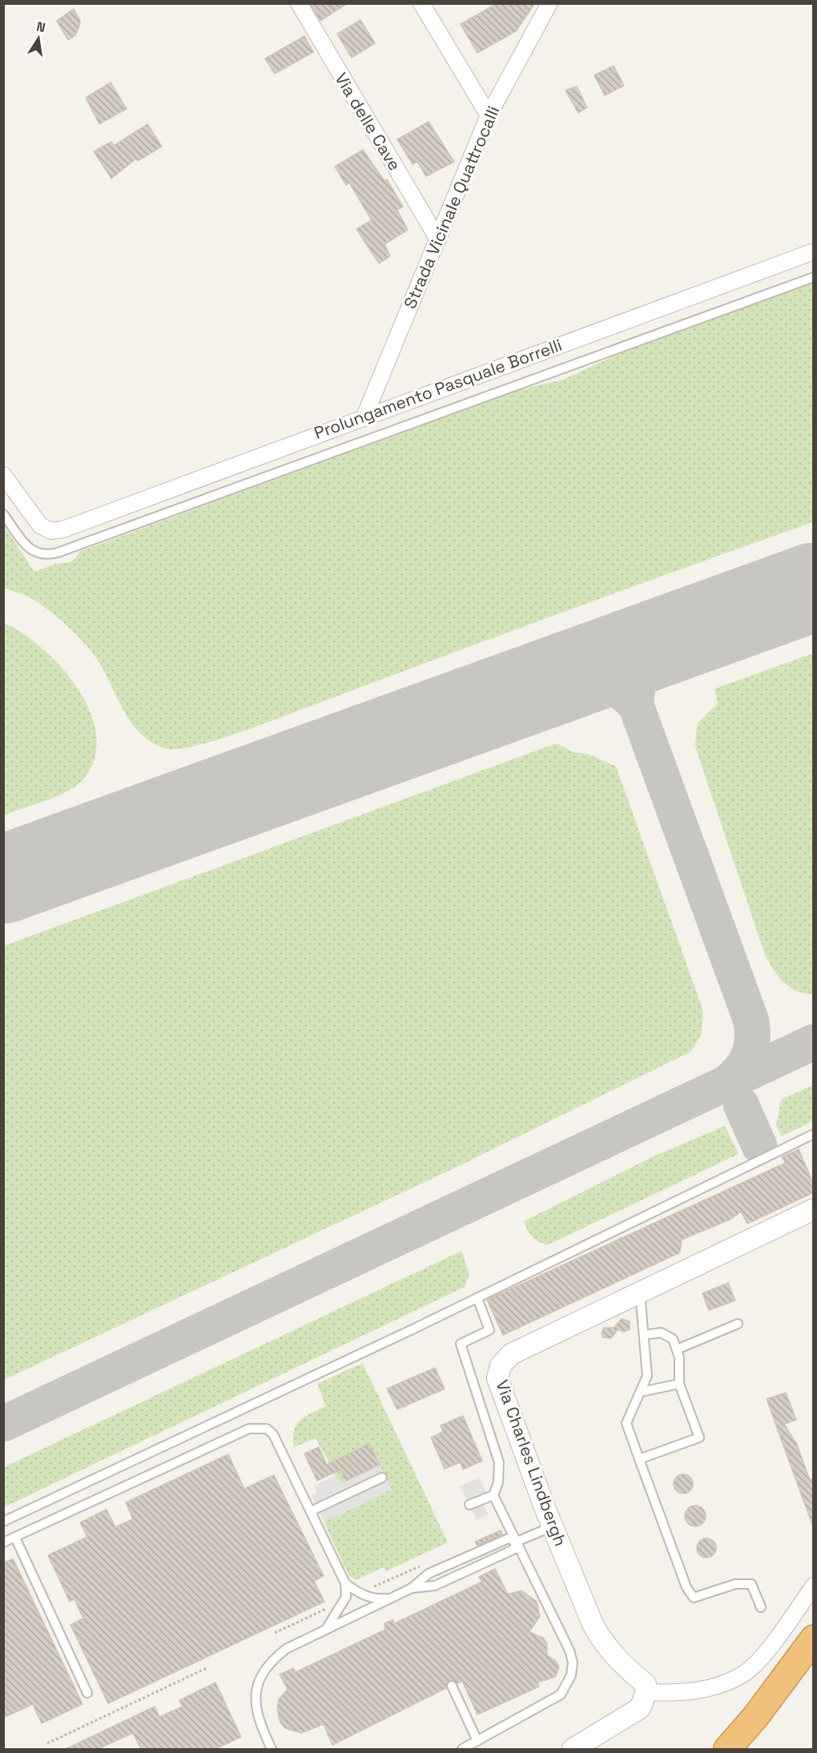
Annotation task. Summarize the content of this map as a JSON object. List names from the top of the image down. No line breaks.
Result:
{"streets":{"street":["Via delle Cave","Strada Vicinale Quattrocalli","Prolungamento Pasquale Borrelli","Via Charles Lindbergh"]},"crossings":[["Via delle Cave","Strada Vicinale Quattrocalli"],["Strada Vicinale Quattrocalli","Prolungamento Pasquale Borrelli"]],"north":"top"}
